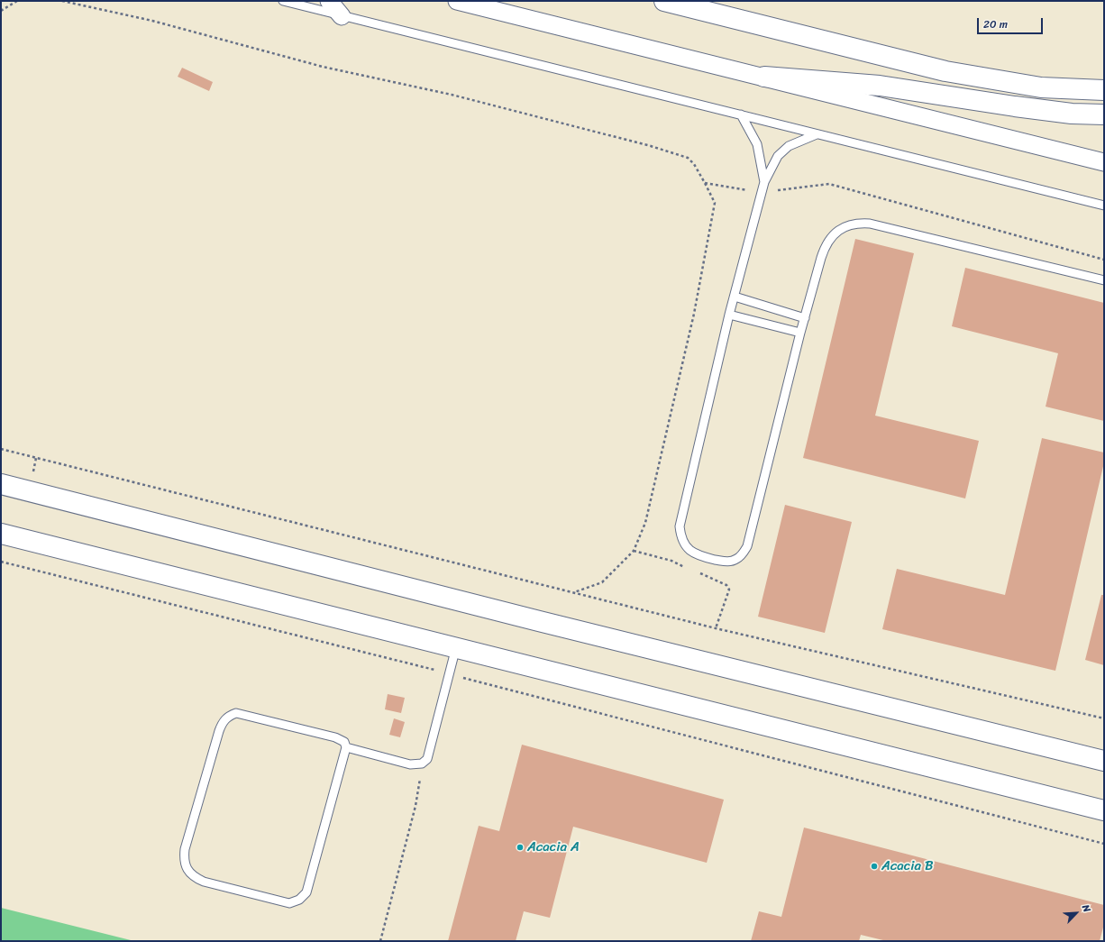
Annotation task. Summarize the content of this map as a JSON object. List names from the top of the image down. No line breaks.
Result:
{"places":["Acacia A","Acacia B"],"scale_bar":"20 m","north":"top right"}
